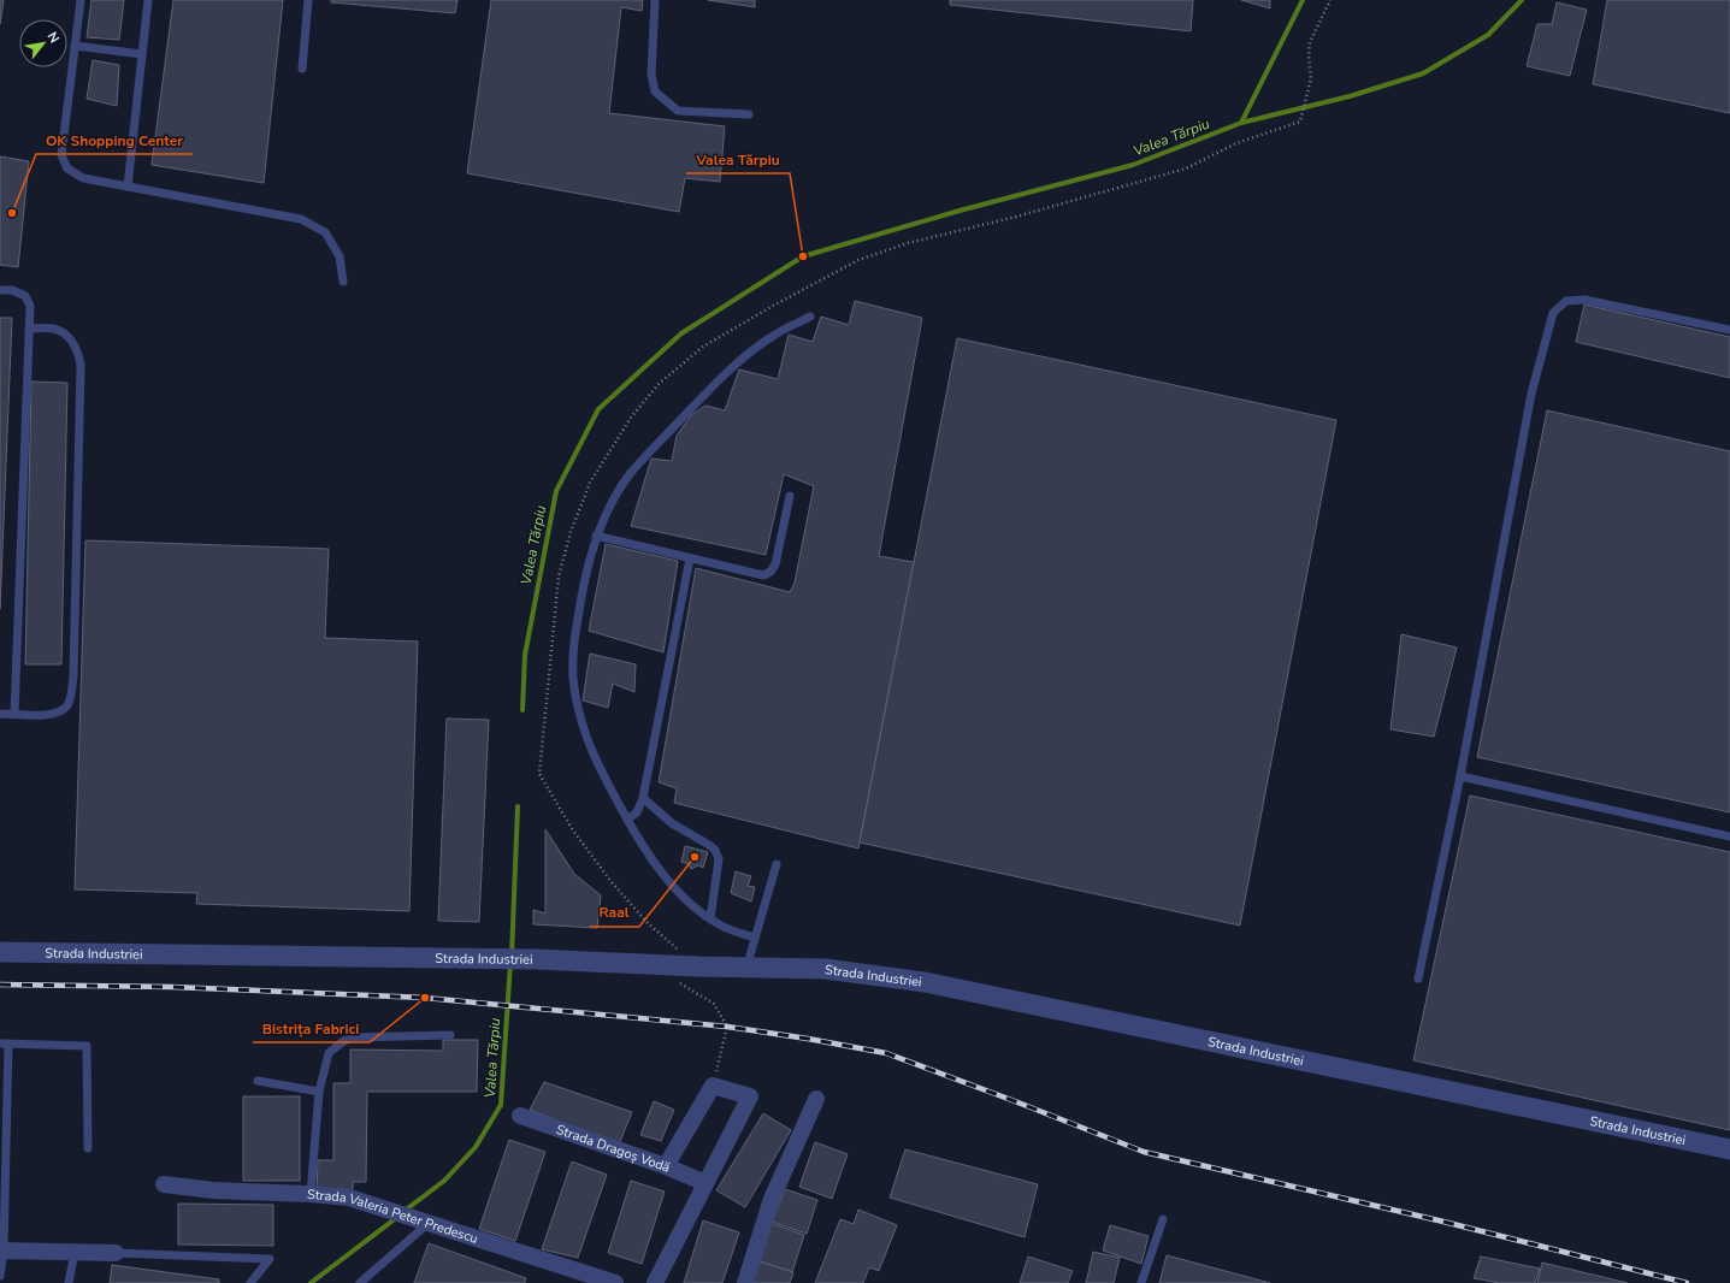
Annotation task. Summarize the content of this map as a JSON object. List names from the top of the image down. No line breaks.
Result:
{"streets":{"street":["Strada Industriei","Strada Dragoș Vodă","Strada Valeria Peter Predescu"]},"water":["Valea Tărpiu"],"places":["OK Shopping Center","Valea Tărpiu","Raal","Bistrița Fabrici"],"north":"top right"}
